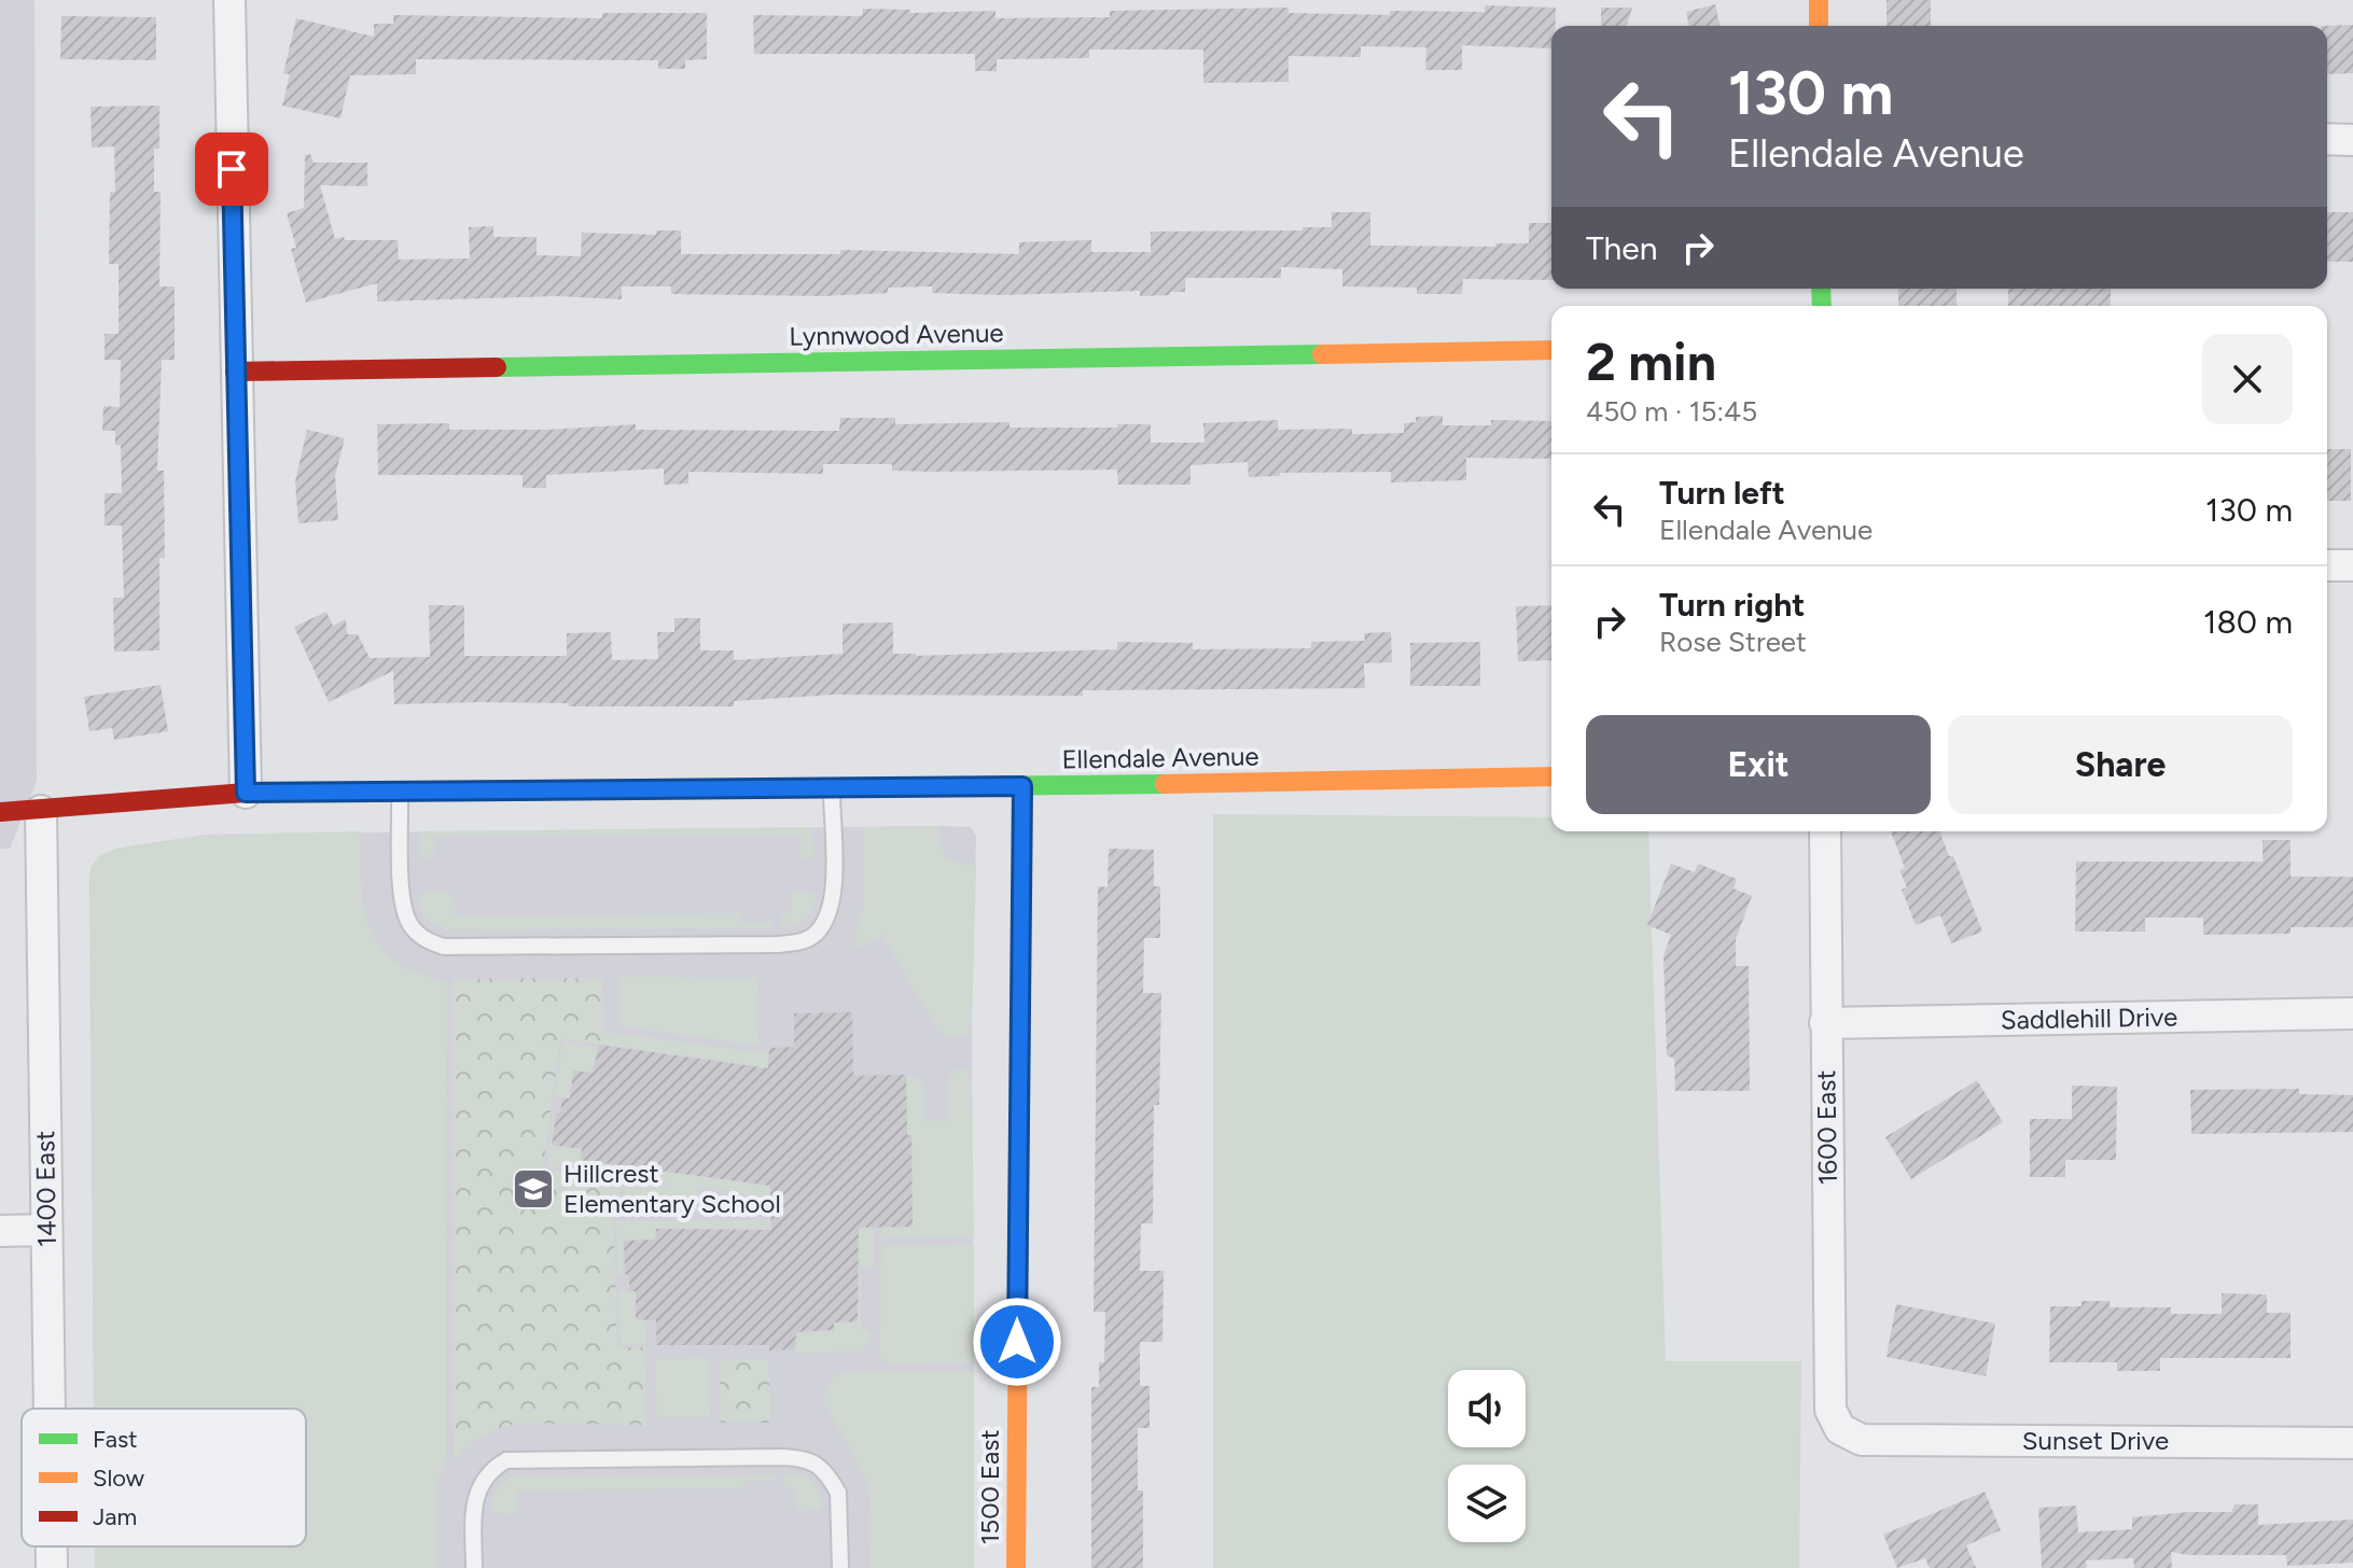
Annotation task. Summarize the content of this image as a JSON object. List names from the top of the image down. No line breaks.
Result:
{"streets":{"street":["Lynnwood Avenue","Ellendale Avenue","Saddlehill Drive","1600 East","1400 East","Sunset Drive","1500 East"]},"crossings":[["Ellendale Avenue","1400 East"],["Ellendale Avenue","1500 East"],["Saddlehill Drive","1600 East"],["1600 East","Sunset Drive"]],"places":{"school or university":["Hillcrest Elementary School"]},"legend":["Fast","Slow","Jam"],"page":{"turn":["130 m","Ellendale Avenue"],"then":"Then","heading":["2 min","450 m · 15:45"],"list":[{"name":"Turn left","note":"Ellendale Avenue","value":"130 m"},{"name":"Turn right","note":"Rose Street","value":"180 m"}],"buttons":["Exit","Share"]}}
